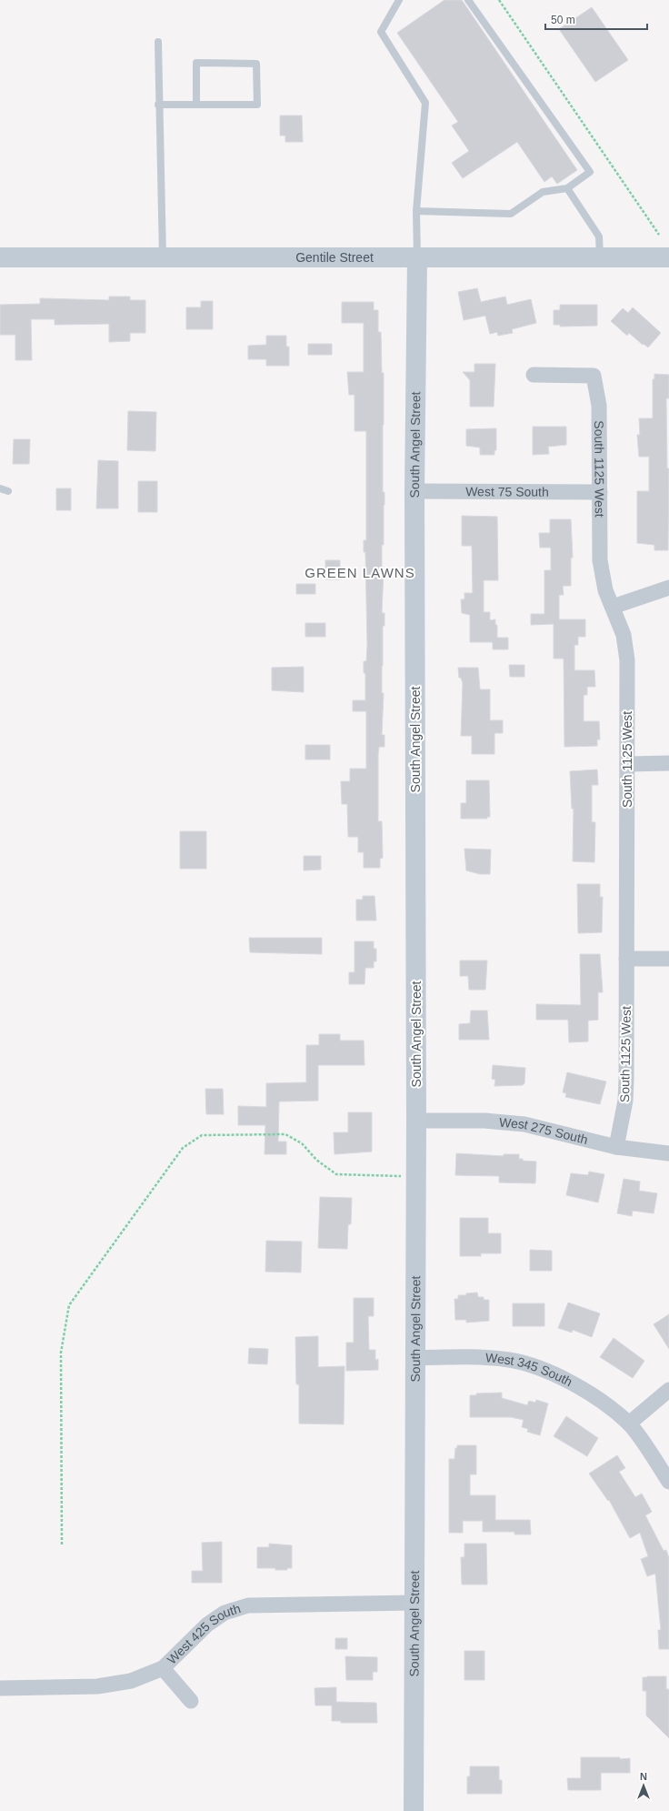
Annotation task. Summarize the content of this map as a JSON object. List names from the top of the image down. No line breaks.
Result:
{"streets":{"main road":["Gentile Street","South Angel Street"],"street":["South 1125 West","West 75 South","West 275 South","West 345 South","West 425 South"]},"crossings":[["Gentile Street","South Angel Street"],["South Angel Street","West 75 South"],["South Angel Street","West 275 South"],["South Angel Street","West 345 South"],["South Angel Street","West 425 South"],["South 1125 West","West 75 South"],["South 1125 West","West 275 South"]],"districts":["GREEN LAWNS"],"scale_bar":"50 m","north":"top"}
